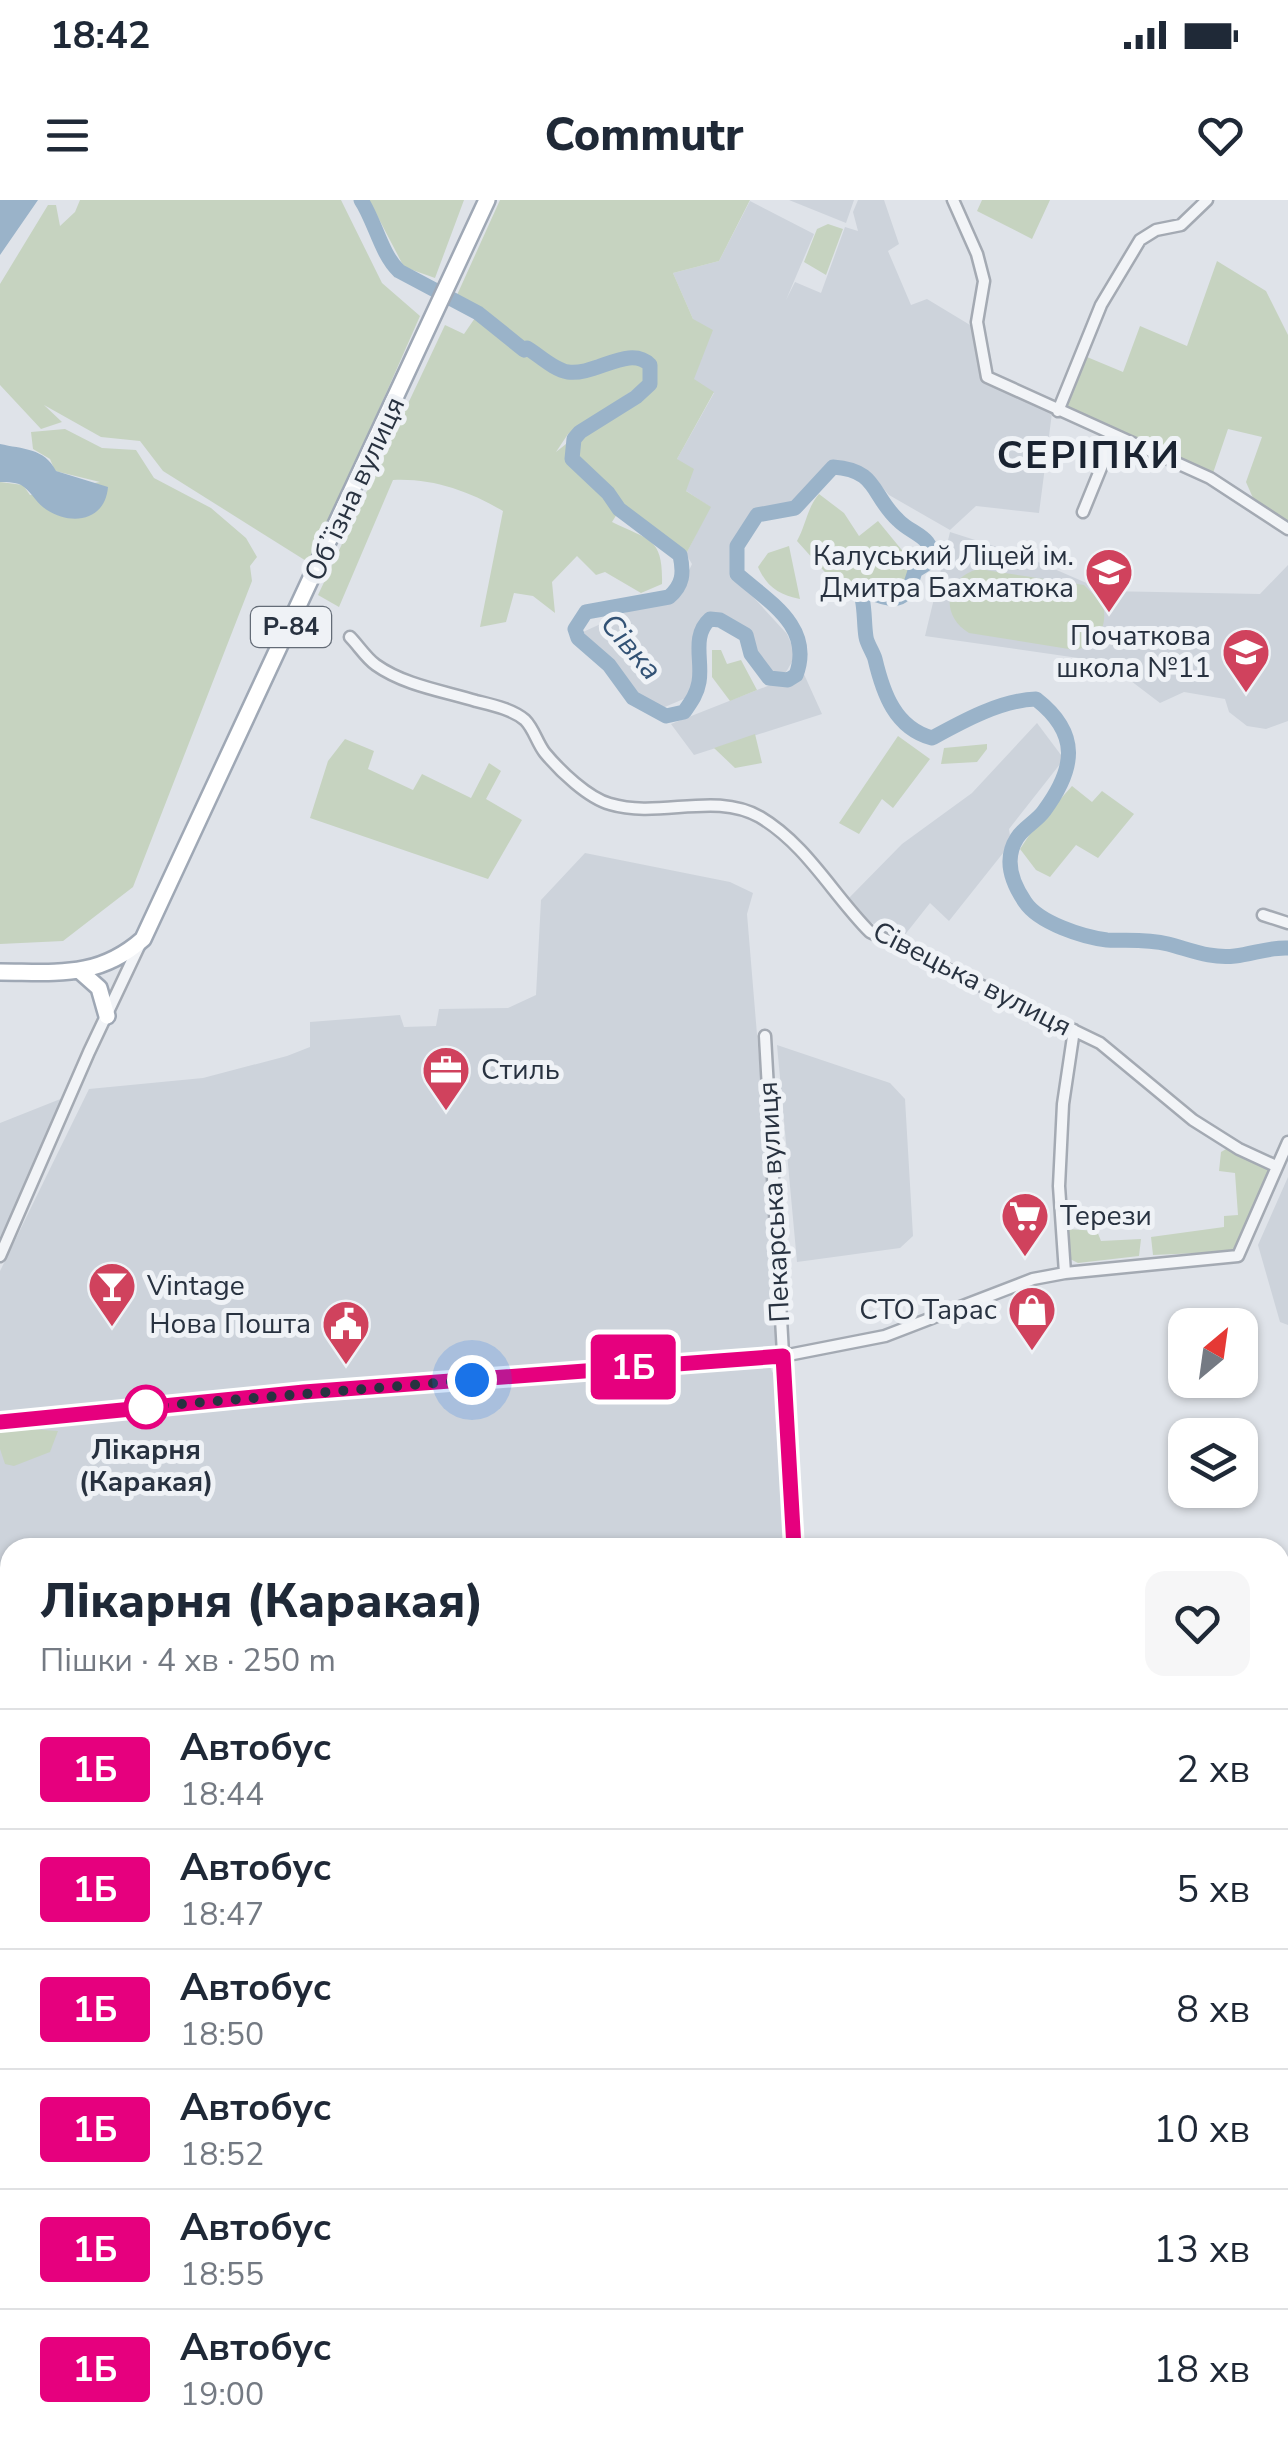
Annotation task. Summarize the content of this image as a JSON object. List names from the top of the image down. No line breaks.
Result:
{"streets":{"main road":["Обʼїзна вулиця","Р-84"],"street":["Сівецька вулиця","Пекарська вулиця"]},"districts":["СЕРІПКИ"],"water":["Сівка"],"places":{"school or university":["Калуський Ліцей ім. Дмитра Бахматюка","Початкова школа №11"],"office":["Стиль"],"supermarket":["Терези"],"bar":["Vintage"],"shop":["СТО Тарас"],"public building":["Нова Пошта"],"other":["Лікарня (Каракая)"]},"lines":["bus line 1Б"],"north":"top right","page":{"status":"18:42","header":"Commutr","on_map":"1Б","heading":["Лікарня (Каракая)","Пішки · 4 хв · 250 m"],"list":[{"mark":"1Б","name":"Автобус","note":"18:44","value":"2 хв"},{"mark":"1Б","name":"Автобус","note":"18:47","value":"5 хв"},{"mark":"1Б","name":"Автобус","note":"18:50","value":"8 хв"},{"mark":"1Б","name":"Автобус","note":"18:52","value":"10 хв"},{"mark":"1Б","name":"Автобус","note":"18:55","value":"13 хв"},{"mark":"1Б","name":"Автобус","note":"19:00","value":"18 хв"}]}}
